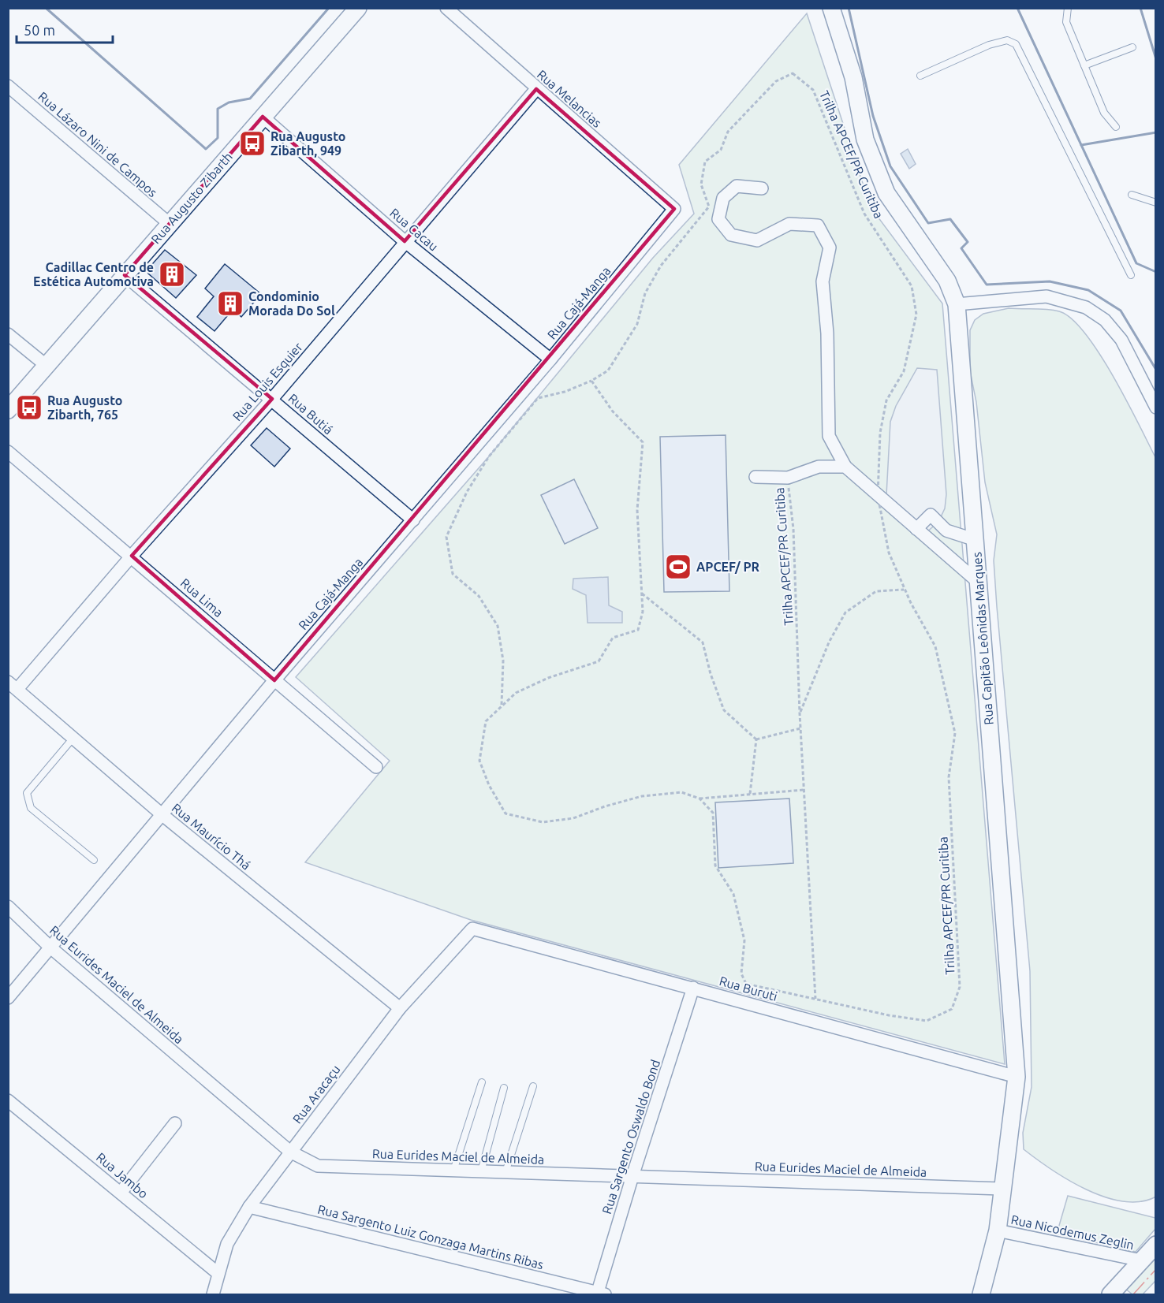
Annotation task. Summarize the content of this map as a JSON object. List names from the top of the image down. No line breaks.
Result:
{"streets":{"street":["Rua Melancias","Rua Lázaro Nini de Campos","Rua Augusto Zibarth","Rua Cacau","Rua Cajá-Manga","Rua Louis Esquier","Rua Butiá","Rua Lima","Rua Capitão Leônidas Marques","Rua Maurício Thá","Rua Eurides Maciel de Almeida","Rua Buruti","Rua Aracaçu","Rua Sargento Oswaldo Bond","Rua Jambo","Rua Nicodemus Zeglin","Rua Sargento Luiz Gonzaga Martins Ribas"],"path":["Trilha APCEF/PR Curitiba"]},"crossings":[["Rua Melancias","Rua Cajá-Manga"],["Rua Melancias","Rua Louis Esquier"],["Rua Lázaro Nini de Campos","Rua Augusto Zibarth"],["Rua Augusto Zibarth","Rua Cacau"],["Rua Augusto Zibarth","Rua Butiá"],["Rua Cacau","Rua Cajá-Manga"],["Rua Cacau","Rua Louis Esquier"],["Rua Cajá-Manga","Rua Butiá"],["Rua Cajá-Manga","Rua Lima"],["Rua Cajá-Manga","Rua Maurício Thá"],["Rua Cajá-Manga","Rua Eurides Maciel de Almeida"],["Rua Louis Esquier","Rua Butiá"],["Rua Louis Esquier","Rua Lima"],["Rua Louis Esquier","Rua Maurício Thá"],["Rua Capitão Leônidas Marques","Rua Eurides Maciel de Almeida"],["Rua Capitão Leônidas Marques","Rua Buruti"],["Rua Capitão Leônidas Marques","Rua Nicodemus Zeglin"],["Rua Maurício Thá","Rua Aracaçu"],["Rua Eurides Maciel de Almeida","Rua Aracaçu"],["Rua Eurides Maciel de Almeida","Rua Sargento Oswaldo Bond"],["Rua Buruti","Rua Aracaçu"],["Rua Buruti","Rua Sargento Oswaldo Bond"],["Rua Aracaçu","Rua Jambo"],["Rua Aracaçu","Rua Sargento Luiz Gonzaga Martins Ribas"],["Rua Sargento Oswaldo Bond","Rua Sargento Luiz Gonzaga Martins Ribas"]],"places":{"bus stop":["Rua Augusto Zibarth, 949","Rua Augusto Zibarth, 765"],"building":["Cadillac Centro de Estética Automotiva","Condominio Morada Do Sol"],"sports":["APCEF/ PR"]},"scale_bar":"50 m"}
